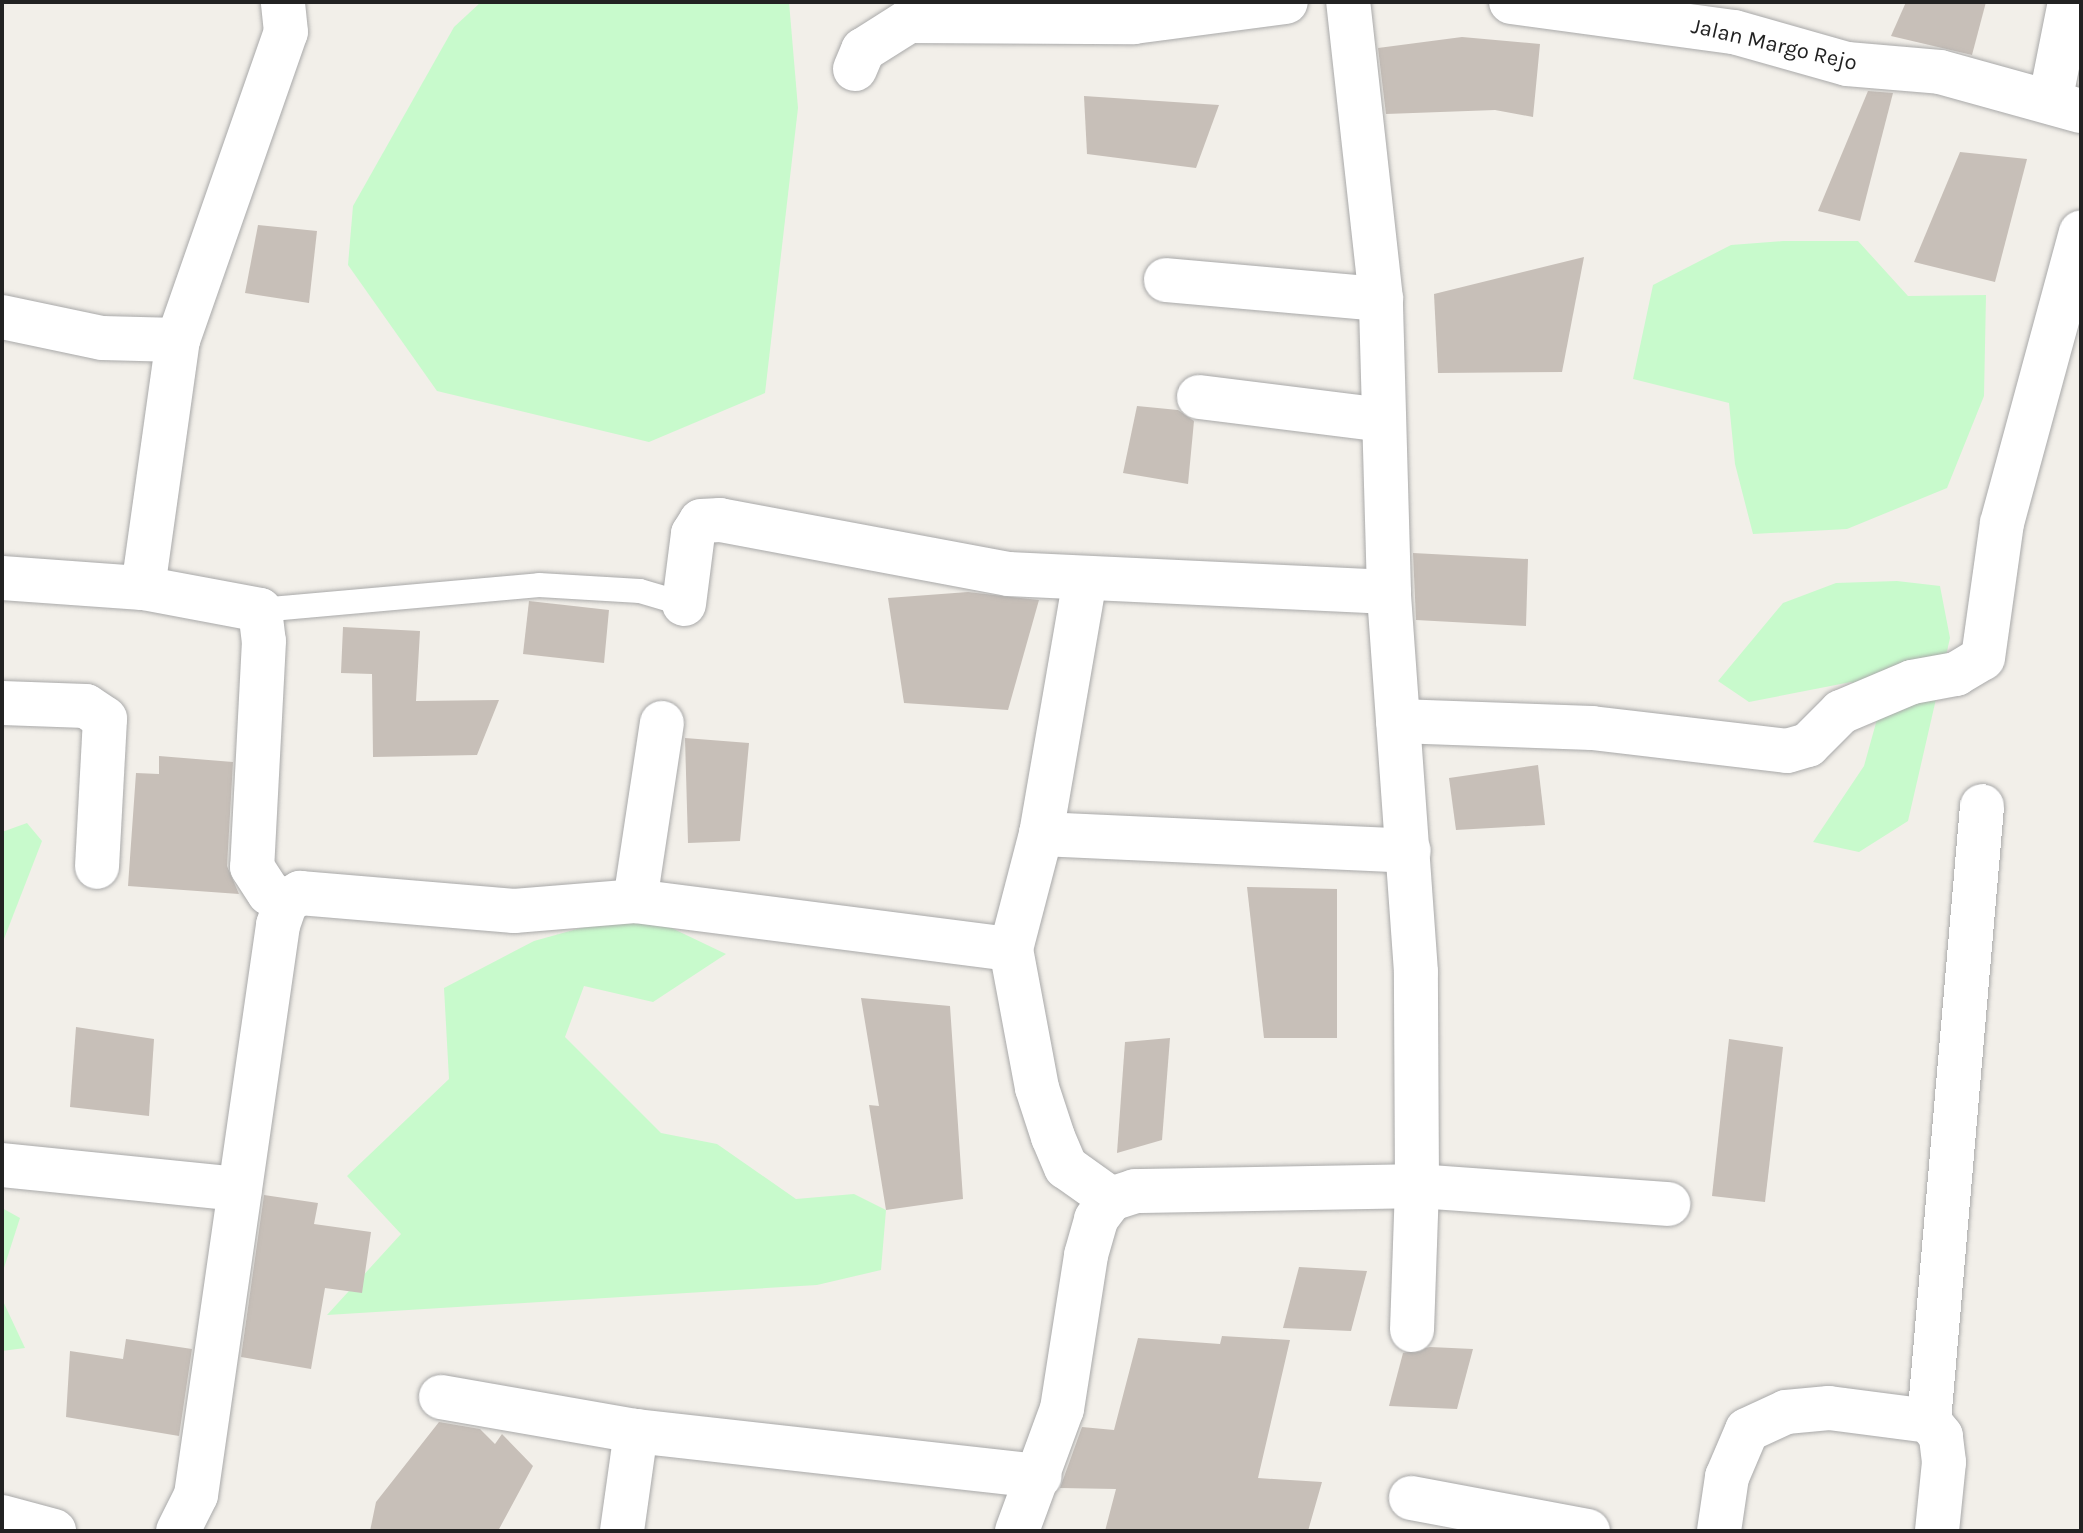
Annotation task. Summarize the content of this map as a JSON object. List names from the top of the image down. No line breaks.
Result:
{"streets":{"street":["Jalan Margo Rejo"]}}
